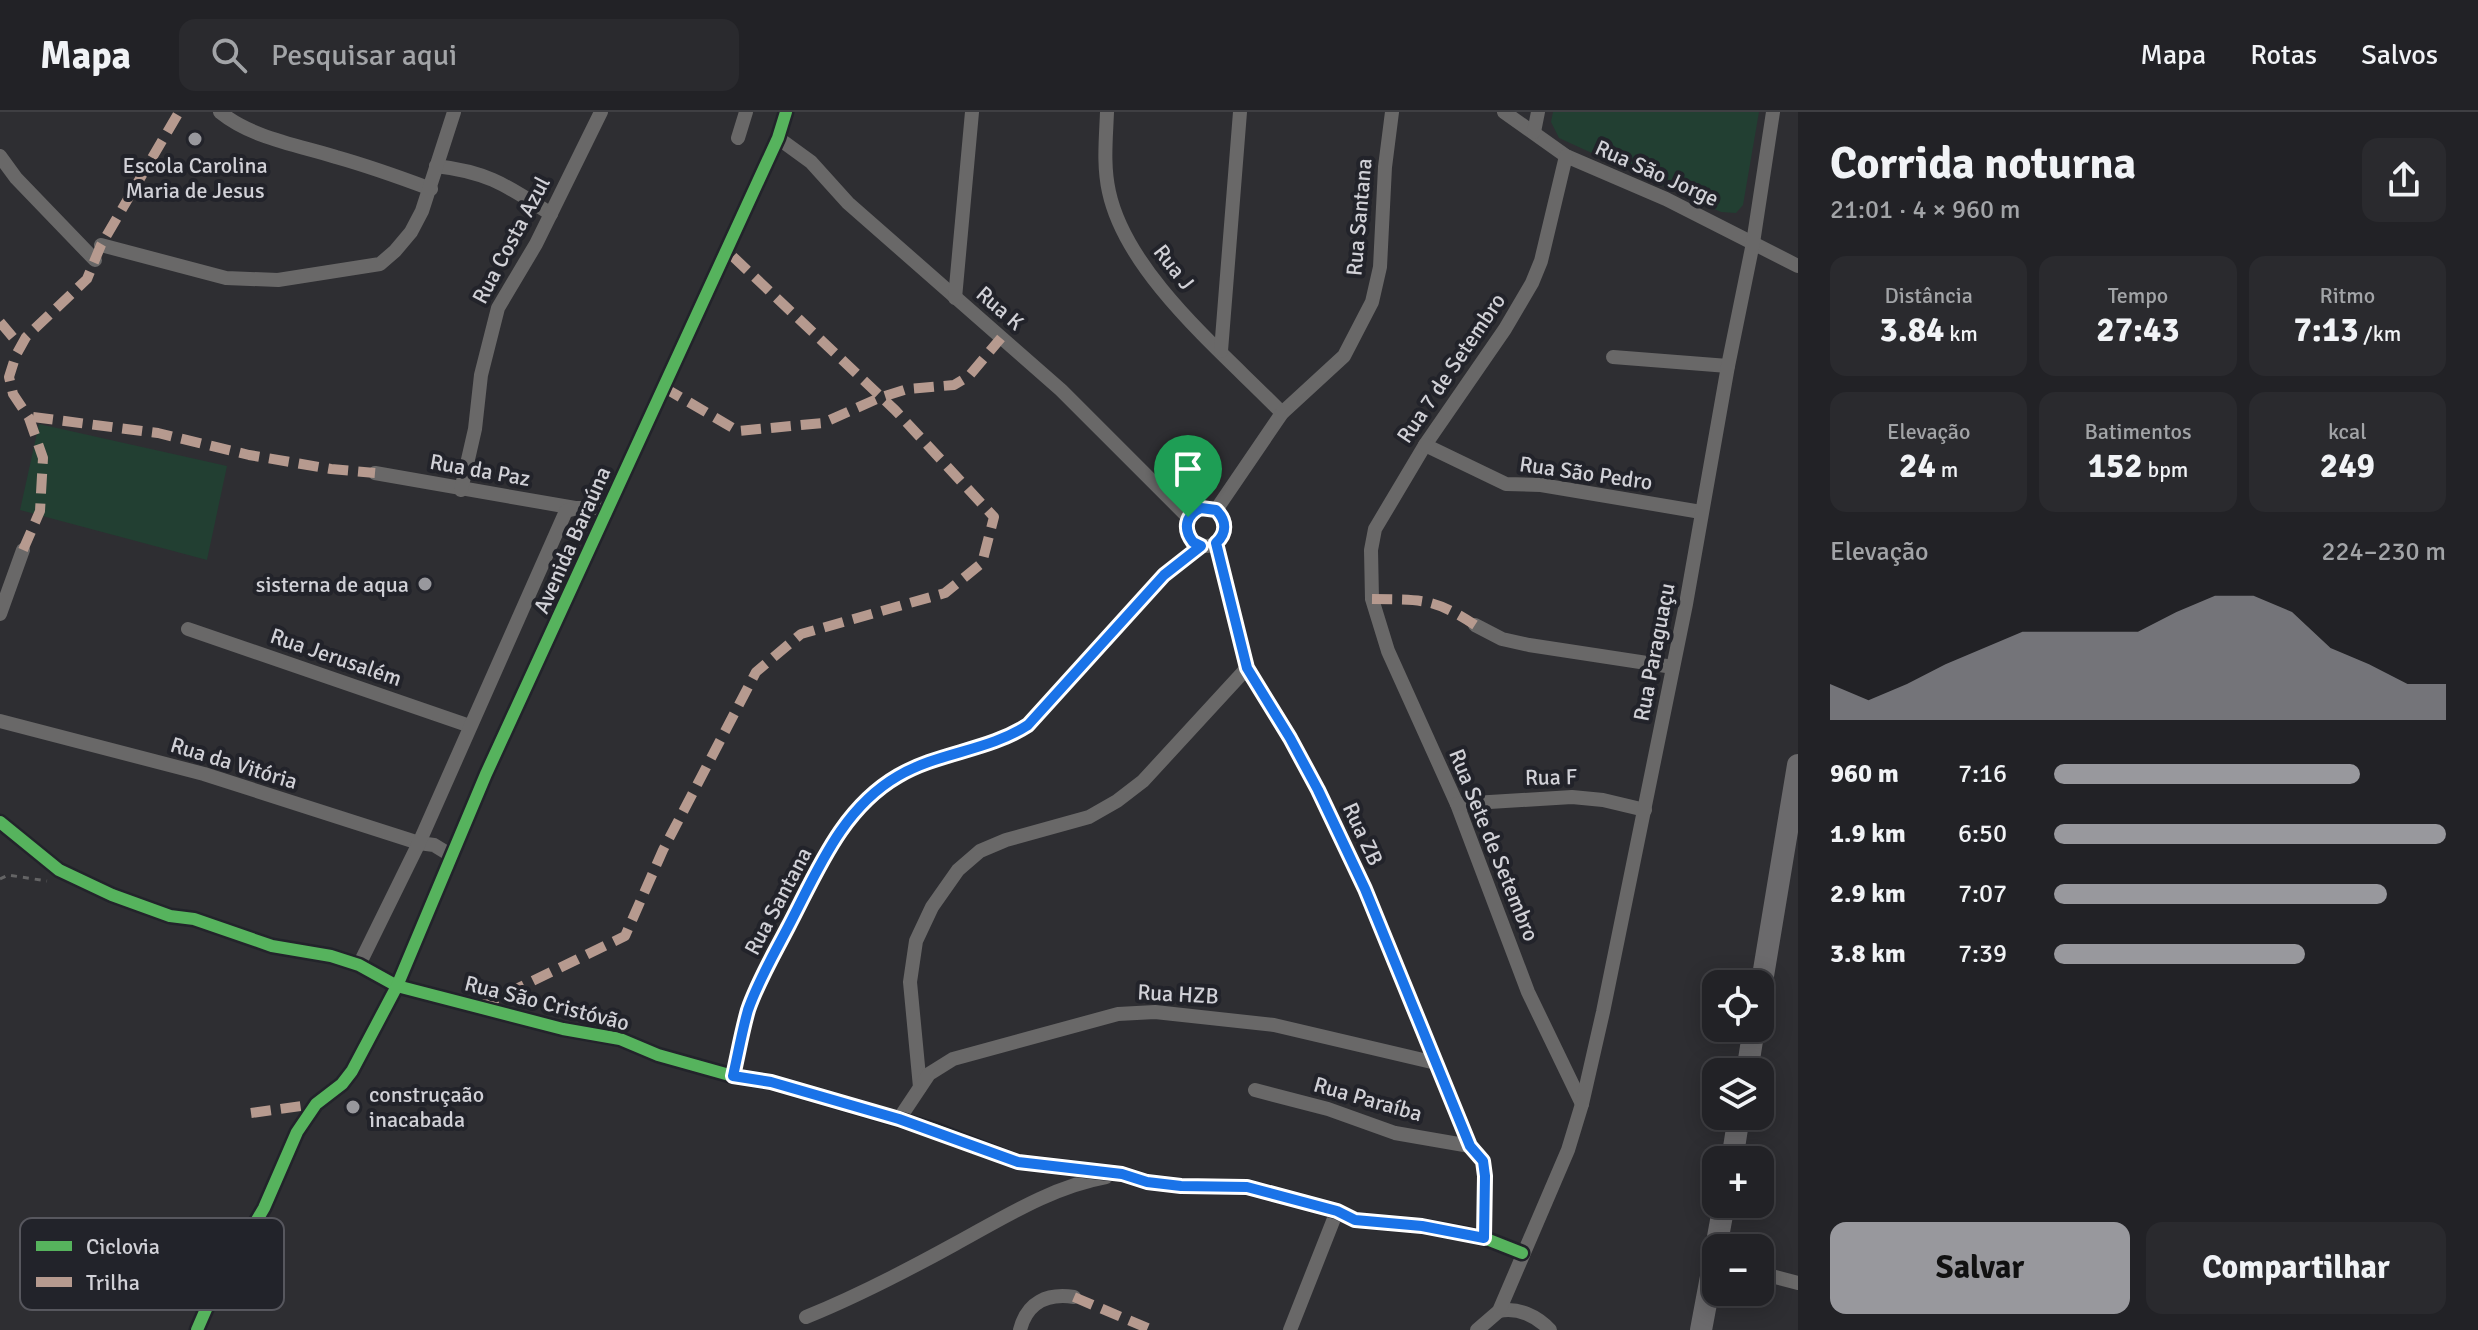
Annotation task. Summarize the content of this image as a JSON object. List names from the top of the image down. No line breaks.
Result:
{"streets":{"street":["Rua São Jorge","Rua Santana","Rua Costa Azul","Rua J","Rua K","Rua 7 de Setembro","Rua da Paz","Rua São Pedro","Avenida Baraúna","Rua Paraguaçu","Rua Jerusalém","Rua da Vitória","Rua F","Rua ZB","Rua Sete de Setembro","Rua HZB","Rua São Cristóvão","Rua Paraíba"]},"crossings":[["Rua São Jorge","Rua 7 de Setembro"],["Rua São Jorge","Rua Paraguaçu"],["Rua Santana","Rua J"],["Rua Santana","Rua K"],["Rua Santana","Rua ZB"],["Rua Santana","Rua São Cristóvão"],["Rua Costa Azul","Rua da Paz"],["Rua K","Avenida Baraúna"],["Rua K","Rua ZB"],["Rua 7 de Setembro","Rua São Pedro"],["Rua 7 de Setembro","Rua Sete de Setembro"],["Rua da Paz","Avenida Baraúna"],["Rua São Pedro","Rua Paraguaçu"],["Avenida Baraúna","Rua Jerusalém"],["Avenida Baraúna","Rua da Vitória"],["Avenida Baraúna","Rua São Cristóvão"],["Rua Paraguaçu","Rua F"],["Rua Paraguaçu","Rua Sete de Setembro"],["Rua Paraguaçu","Rua São Cristóvão"],["Rua F","Rua Sete de Setembro"],["Rua ZB","Rua HZB"],["Rua ZB","Rua São Cristóvão"],["Rua ZB","Rua Paraíba"],["Rua HZB","Rua São Cristóvão"]],"places":["Escola Carolina Maria de Jesus","sisterna de aqua","construçaão inacabada"],"legend":["Ciclovia","Trilha"],"page":{"header":"Mapa","search":"Pesquisar aqui","nav":["Mapa","Rotas","Salvos"],"heading":["Corrida noturna","21:01 · 4 × 960 m"],"stats":[["Distância","3.84 km"],["Tempo","27:43"],["Ritmo","7:13 /km"],["Elevação","24 m"],["Batimentos","152 bpm"],["kcal","249"]],"chart":["Elevação","224–230 m"],"list":[{"name":"960 m","note":"7:16"},{"name":"1.9 km","note":"6:50"},{"name":"2.9 km","note":"7:07"},{"name":"3.8 km","note":"7:39"}],"map_buttons":["+","−"],"buttons":["Salvar","Compartilhar"]}}
